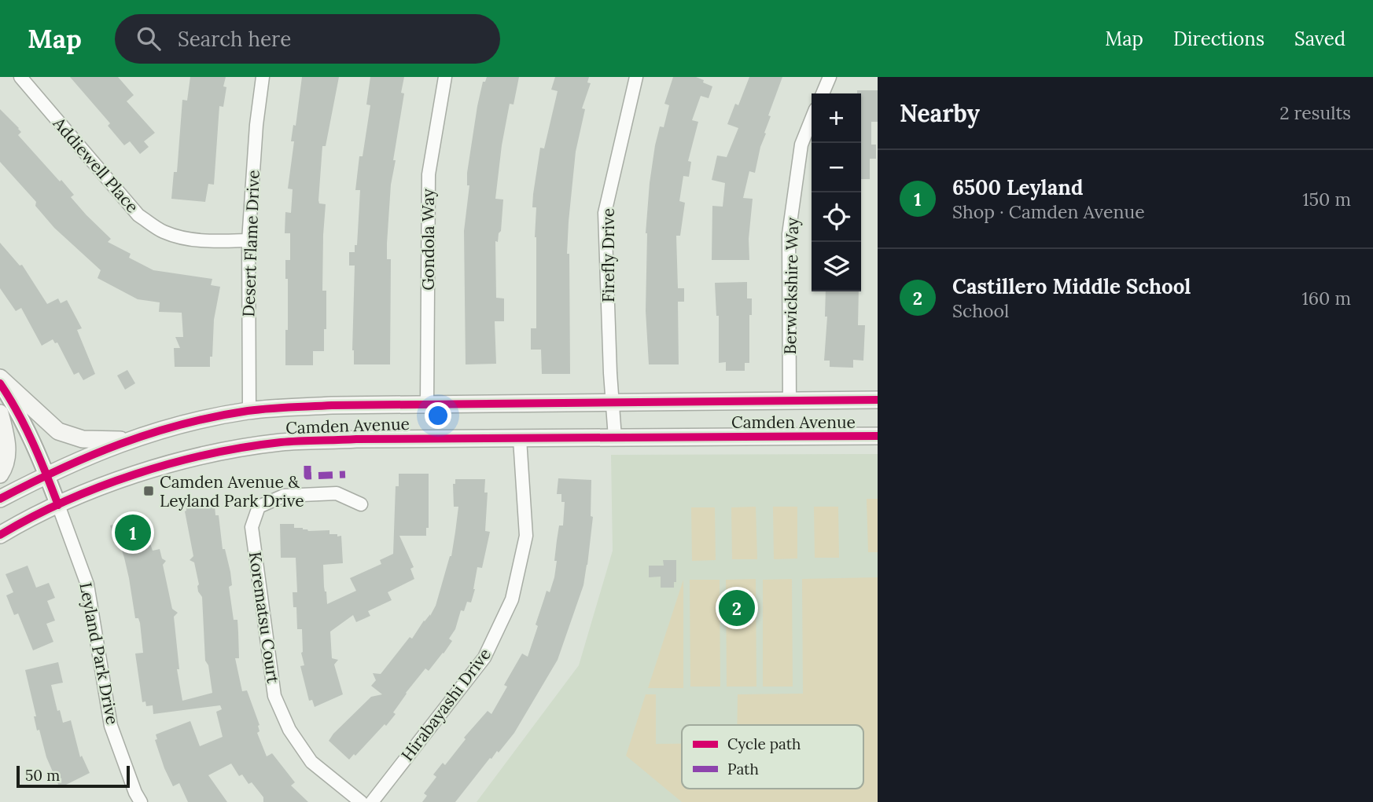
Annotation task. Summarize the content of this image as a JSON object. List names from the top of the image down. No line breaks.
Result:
{"streets":{"main road":["Camden Avenue"],"street":["Addiewell Place","Gondola Way","Desert Flame Drive","Firefly Drive","Berwickshire Way","Korematsu Court","Leyland Park Drive","Hirabayashi Drive"]},"crossings":[["Addiewell Place","Desert Flame Drive"],["Gondola Way","Camden Avenue"],["Desert Flame Drive","Camden Avenue"],["Firefly Drive","Camden Avenue"],["Berwickshire Way","Camden Avenue"],["Camden Avenue","Leyland Park Drive"],["Camden Avenue","Hirabayashi Drive"]],"places":{"transit":["Camden Avenue & Leyland Park Drive"]},"legend":["Cycle path","Path"],"scale_bar":"50 m","page":{"header":"Map","search":"Search here","nav":["Map","Directions","Saved"],"heading":["Nearby","2 results"],"map_buttons":["+","−"],"list":[{"mark":"1","name":"6500 Leyland","note":"Shop · Camden Avenue","value":"150 m"},{"mark":"2","name":"Castillero Middle School","note":"School","value":"160 m"}],"pins":["1","2"],"scale":"50 m"}}
